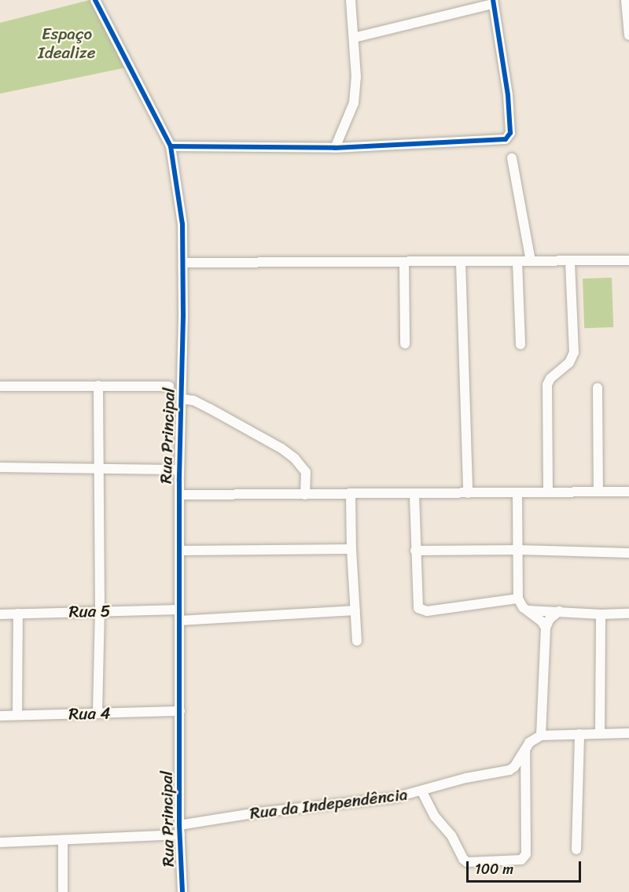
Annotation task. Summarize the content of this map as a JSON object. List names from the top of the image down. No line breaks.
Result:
{"streets":{"street":["Rua Principal","Rua 5","Rua 4","Rua da Independência"]},"crossings":[["Rua Principal","Rua 5"],["Rua Principal","Rua 4"],["Rua Principal","Rua da Independência"]],"parks":["Espaço Idealize"],"scale_bar":"100 m"}
